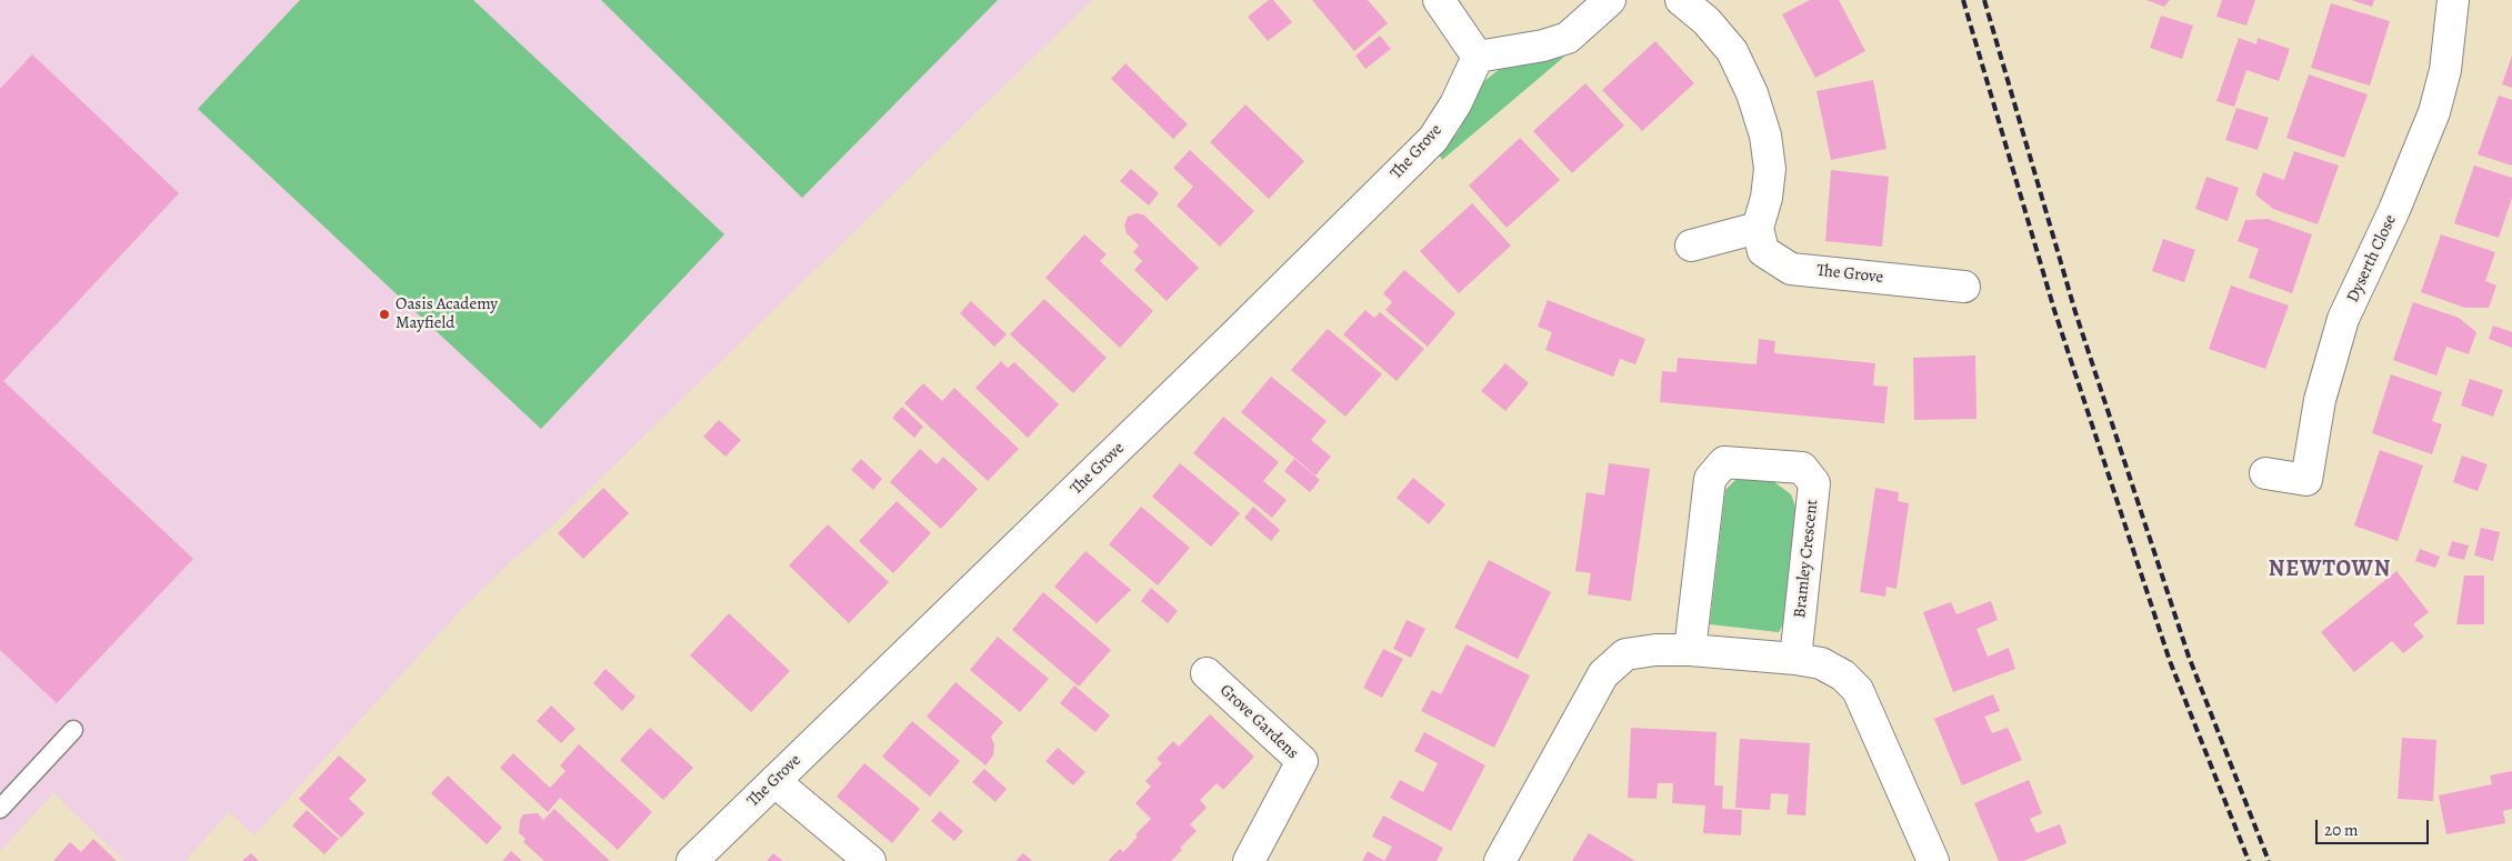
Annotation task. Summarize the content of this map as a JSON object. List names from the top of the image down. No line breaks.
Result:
{"streets":{"street":["The Grove","Dyserth Close","Bramley Crescent","Grove Gardens"]},"districts":["NEWTOWN"],"places":["Oasis Academy Mayfield"],"scale_bar":"20 m"}
